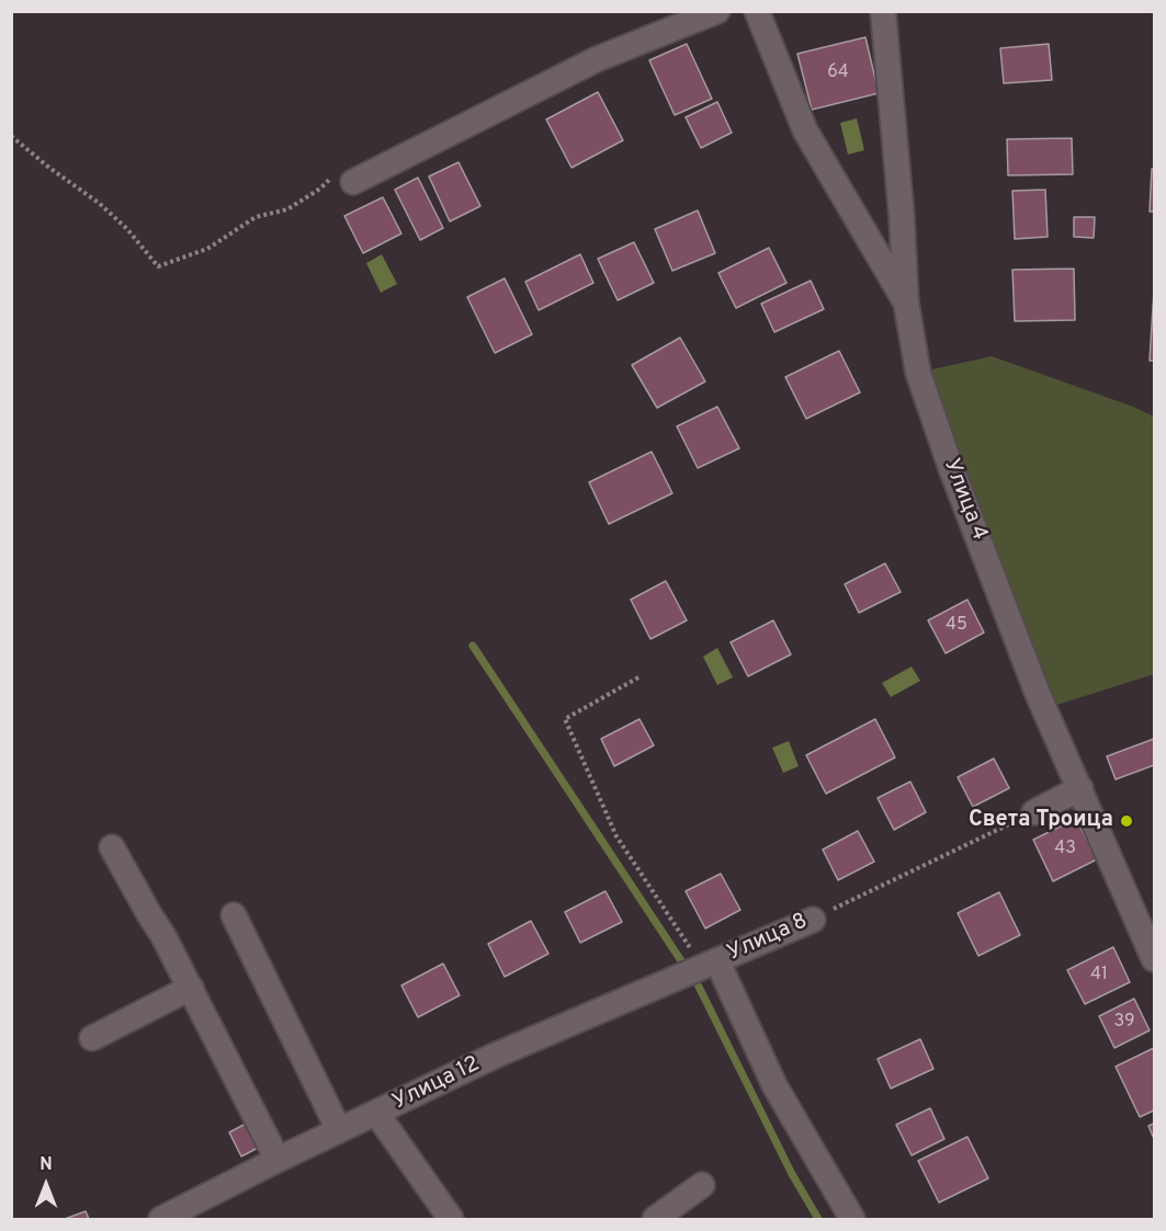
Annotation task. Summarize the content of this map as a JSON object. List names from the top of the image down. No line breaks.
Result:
{"streets":{"street":["Улица 4","Улица 8","Улица 12"]},"crossings":[["Улица 8","Улица 12"]],"places":["Света Троица"],"house_numbers":["64","45","43","41","39"],"north":"top"}
